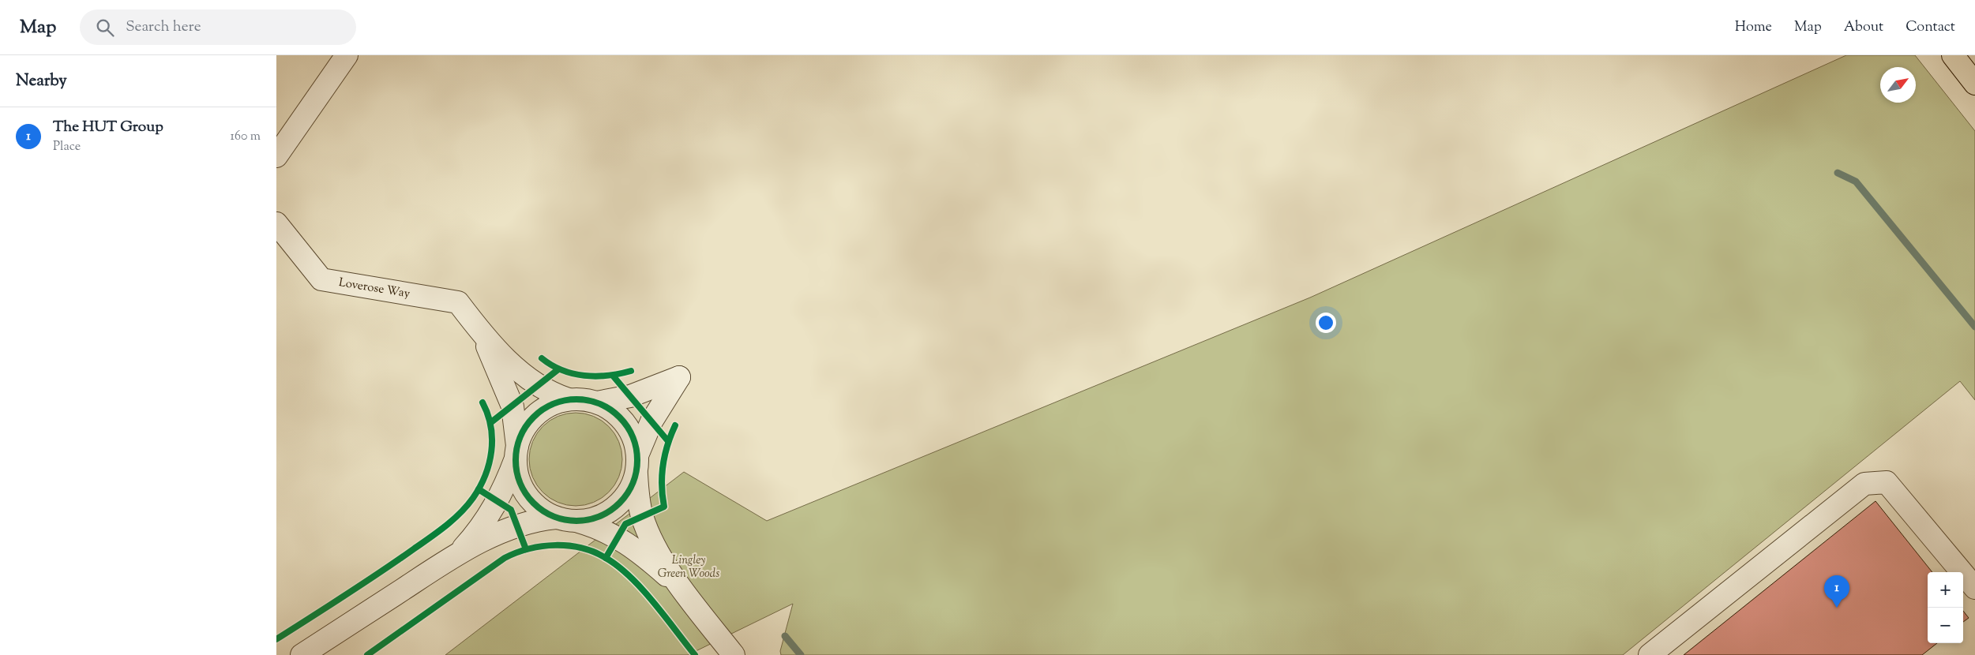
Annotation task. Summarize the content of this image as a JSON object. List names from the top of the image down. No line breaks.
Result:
{"streets":{"street":["Loverose Way"]},"parks":["Lingley Green Woods"],"north":"top right","page":{"header":"Map","search":"Search here","nav":["Home","Map","About","Contact"],"heading":"Nearby","list":[{"mark":"1","name":"The HUT Group","note":"Place","value":"160 m"}],"map_buttons":["+","−"],"pins":"1"}}
